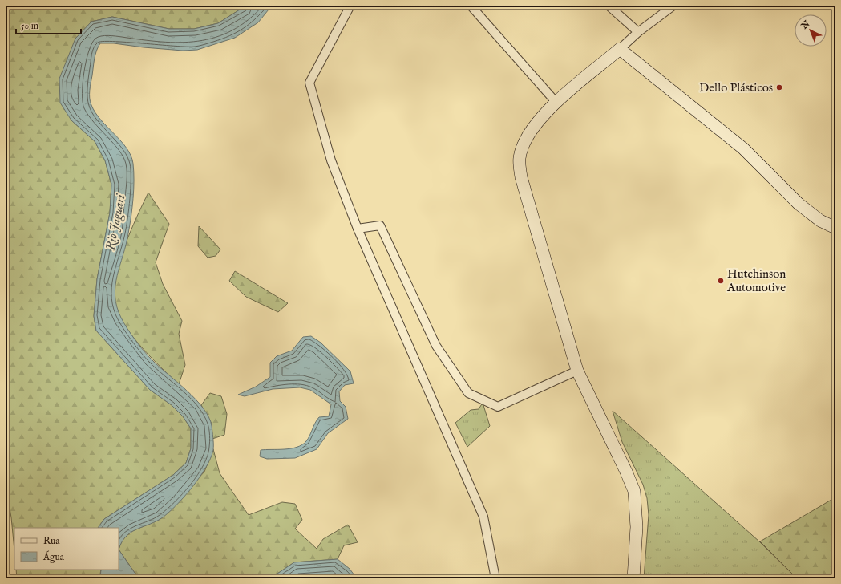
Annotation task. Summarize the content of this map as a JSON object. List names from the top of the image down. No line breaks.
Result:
{"water":["Rio Jaguari"],"places":["Dello Plásticos","Hutchinson Automotive"],"legend":["Rua","Água"],"scale_bar":"50 m","north":"top left"}
